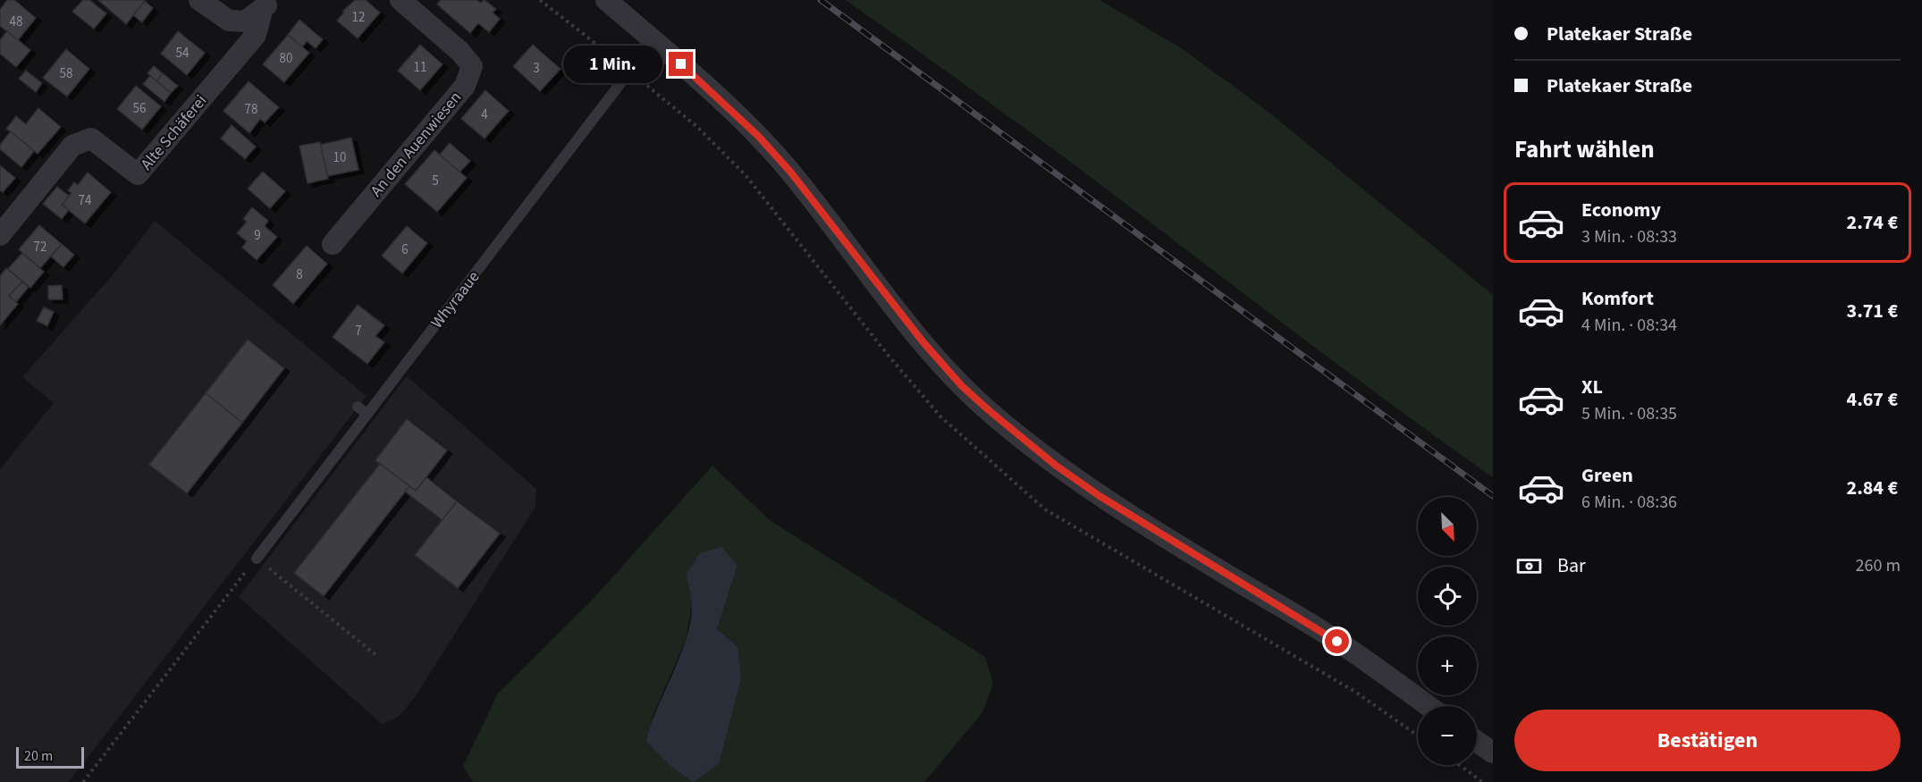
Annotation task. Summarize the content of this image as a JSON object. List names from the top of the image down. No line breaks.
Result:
{"streets":{"street":["Alte Schäferei","An den Auenwiesen"],"lane":["Whyraaue"]},"house_numbers":["12","48","54","80","11","3","58","56","78","4","10","5","74","9","72","6","8","7"],"scale_bar":"20 m","north":"bottom right","page":{"banner":["Platekaer Straße","Platekaer Straße"],"bubble":"1 Min.","heading":"Fahrt wählen","list":[{"name":"Economy","note":"3 Min. · 08:33","value":"2.74 €"},{"name":"Komfort","note":"4 Min. · 08:34","value":"3.71 €"},{"name":"XL","note":"5 Min. · 08:35","value":"4.67 €"},{"name":"Green","note":"6 Min. · 08:36","value":"2.84 €"}],"map_buttons":["+","−"],"pay":["Bar","260 m"],"buttons":"Bestätigen","scale":"20 m"}}
